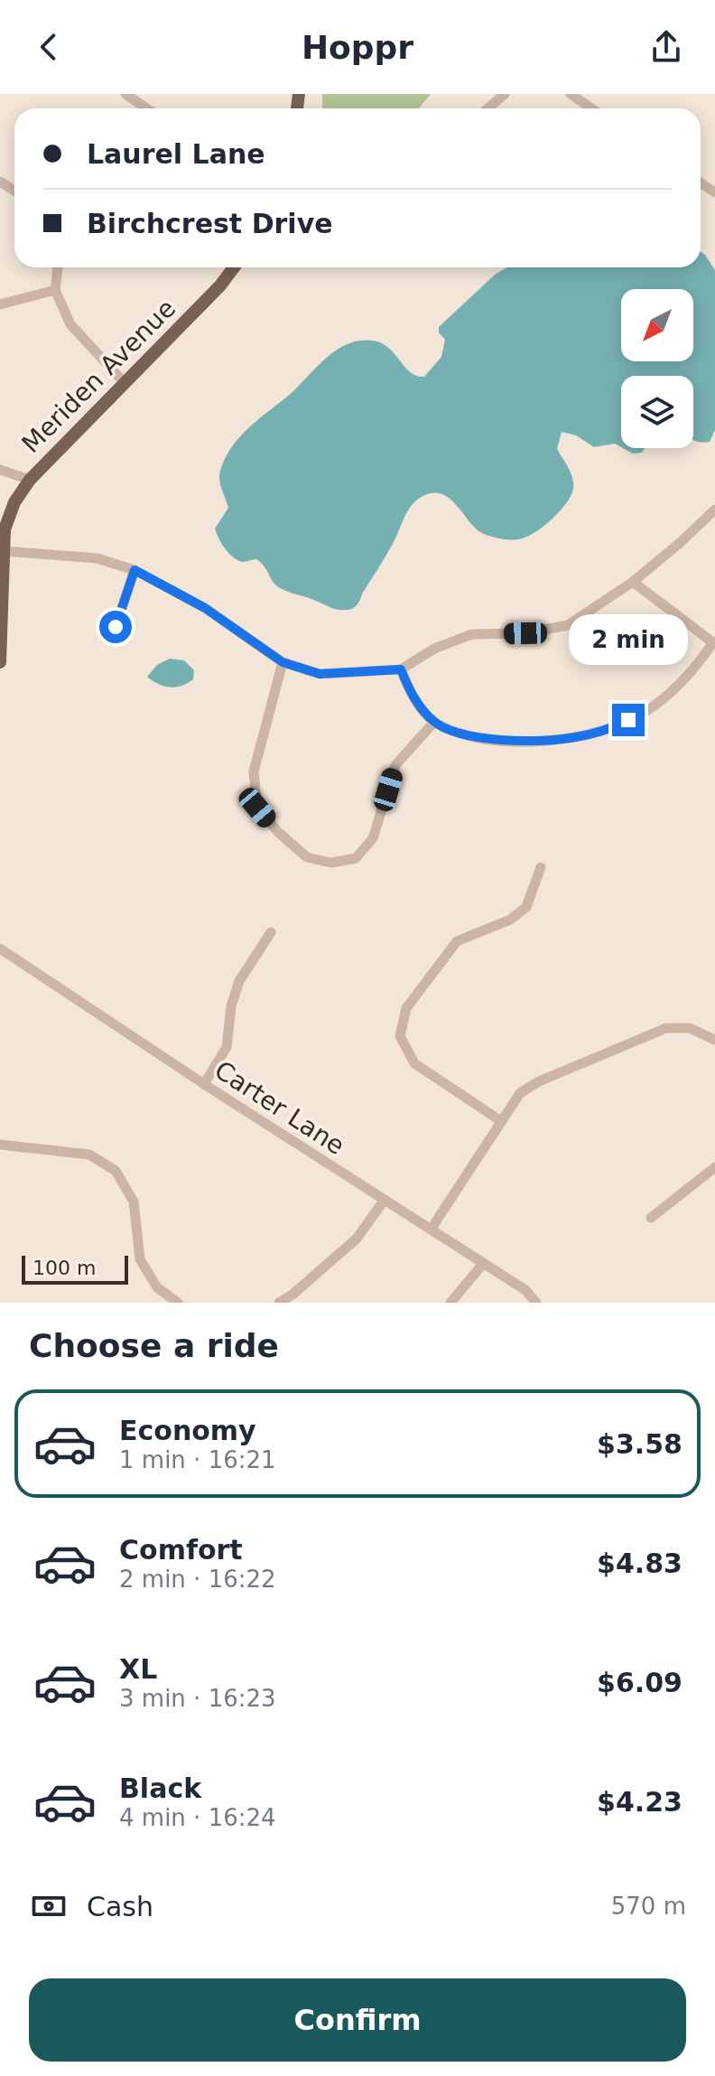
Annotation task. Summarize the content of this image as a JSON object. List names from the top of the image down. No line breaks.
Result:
{"streets":{"main road":["Meriden Avenue"],"street":["Carter Lane"]},"scale_bar":"100 m","north":"bottom left","page":{"header":"Hoppr","banner":["Laurel Lane","Birchcrest Drive"],"bubble":"2 min","scale":"100 m","heading":"Choose a ride","list":[{"name":"Economy","note":"1 min · 16:21","value":"$3.58"},{"name":"Comfort","note":"2 min · 16:22","value":"$4.83"},{"name":"XL","note":"3 min · 16:23","value":"$6.09"},{"name":"Black","note":"4 min · 16:24","value":"$4.23"}],"pay":["Cash","570 m"],"buttons":"Confirm"}}
